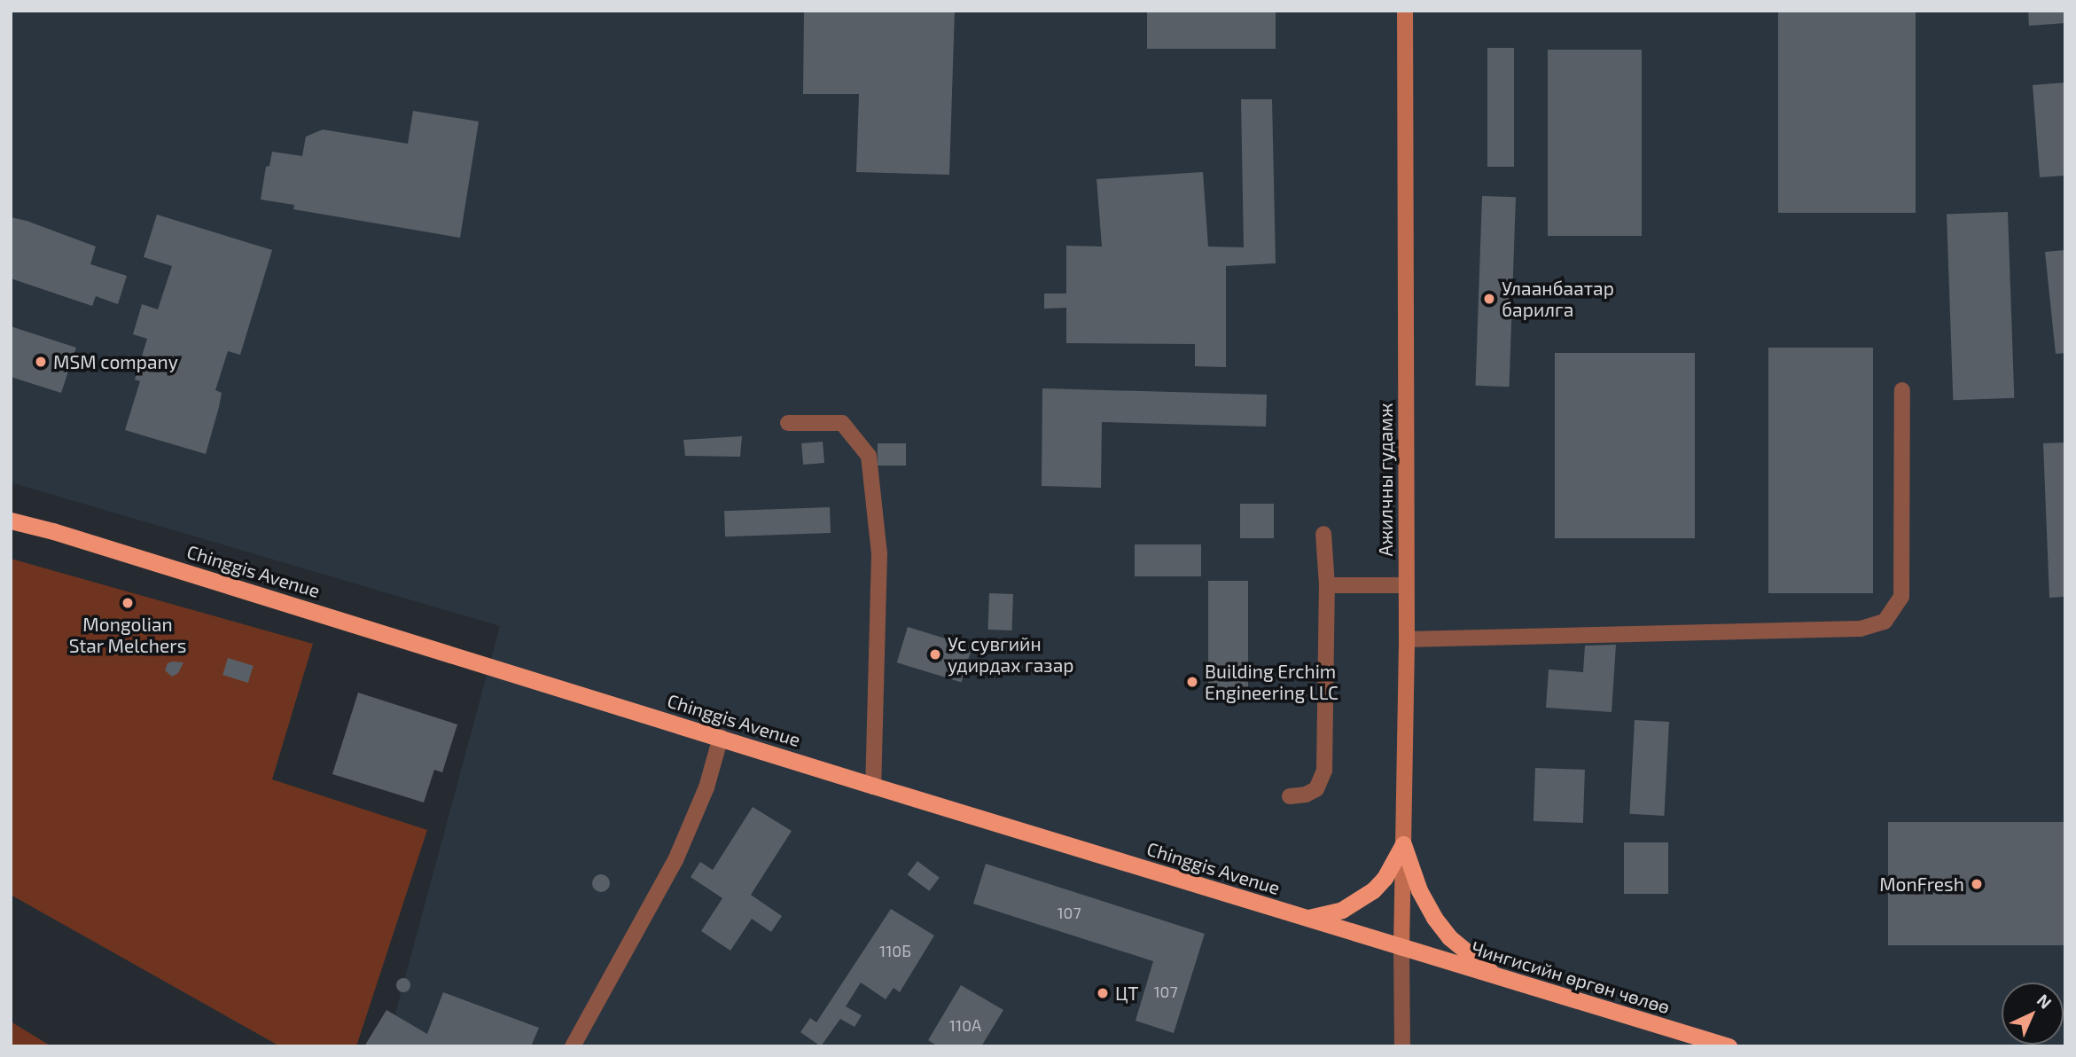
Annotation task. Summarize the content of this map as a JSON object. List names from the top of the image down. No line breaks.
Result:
{"streets":{"highway":["Chinggis Avenue","Чингисийн өргөн чөлөө"],"main road":["Ажилчны гудамж"]},"crossings":[["Ажилчны гудамж","Chinggis Avenue"],["Ажилчны гудамж","Чингисийн өргөн чөлөө"],["Chinggis Avenue","Чингисийн өргөн чөлөө"]],"places":["Улаанбаатар барилга","MSM company","Mongolian Star Melchers","Ус сувгийн удирдах газар","Building Erchim Engineering LLC","MonFresh","ЦТ"],"house_numbers":["107","110Б","107","110А"],"north":"top right"}
